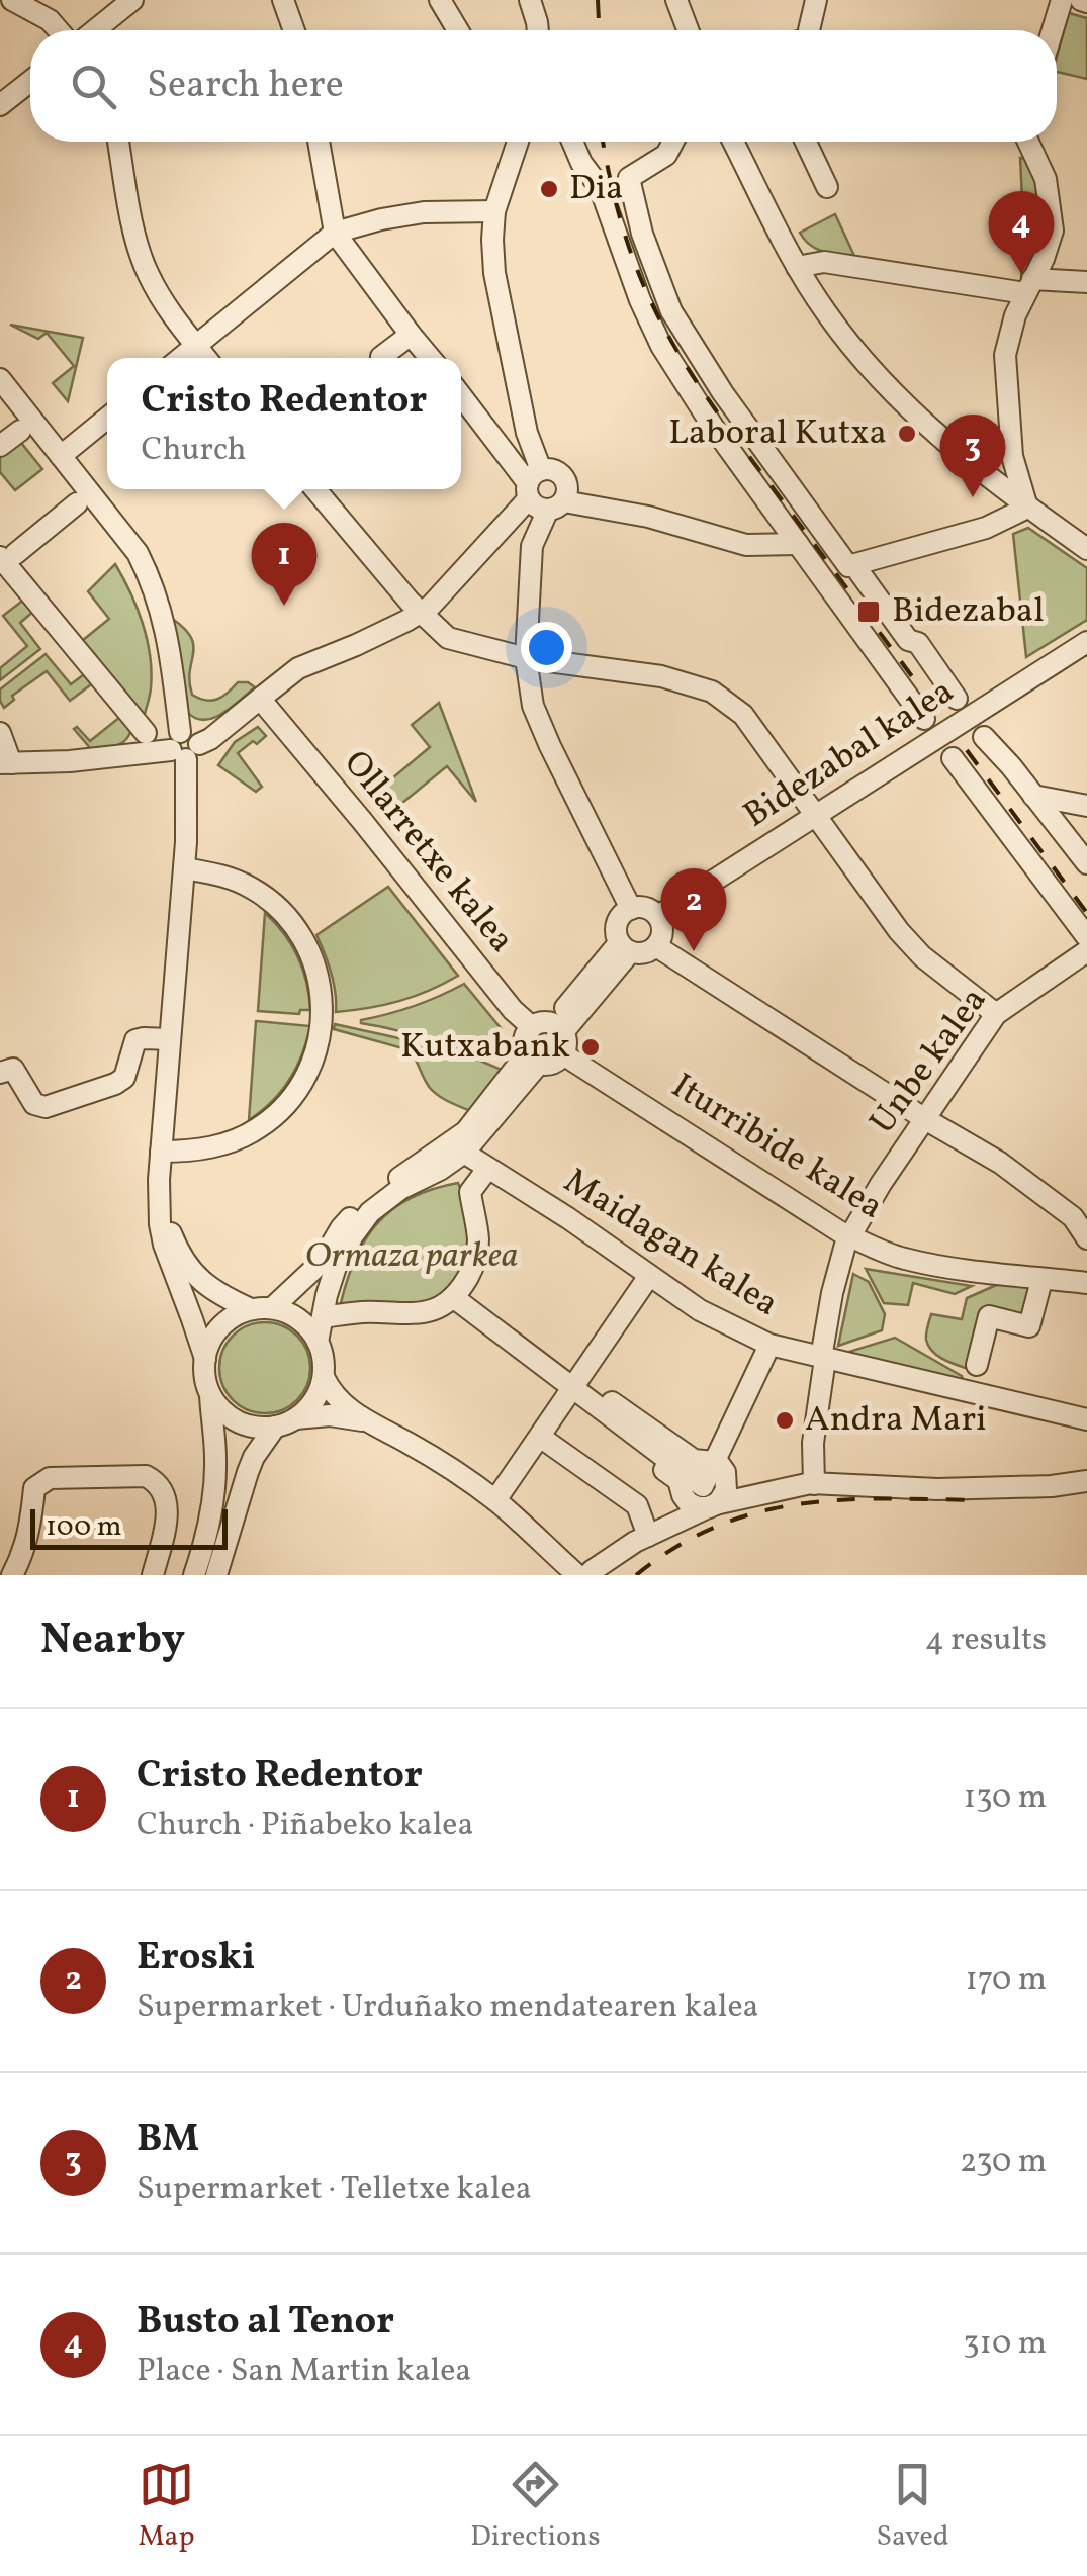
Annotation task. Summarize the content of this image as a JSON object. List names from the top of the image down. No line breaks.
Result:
{"streets":{"street":["Bidezabal kalea","Ollarretxe kalea","Unbe kalea","Iturribide kalea","Maidagan kalea"]},"crossings":[["Ollarretxe kalea","Iturribide kalea"],["Unbe kalea","Iturribide kalea"],["Unbe kalea","Maidagan kalea"]],"parks":["Ormaza parkea"],"places":{"other":["Dia","Laboral Kutxa","Kutxabank","Andra Mari"],"transit":["Bidezabal"]},"scale_bar":"100 m","page":{"search":"Search here","pins":["4","3","1","2"],"popup":["Cristo Redentor","Church"],"scale":"100 m","heading":["Nearby","4 results"],"list":[{"mark":"1","name":"Cristo Redentor","note":"Church · Piñabeko kalea","value":"130 m"},{"mark":"2","name":"Eroski","note":"Supermarket · Urduñako mendatearen kalea","value":"170 m"},{"mark":"3","name":"BM","note":"Supermarket · Telletxe kalea","value":"230 m"},{"mark":"4","name":"Busto al Tenor","note":"Place · San Martin kalea","value":"310 m"}],"nav":["Map","Directions","Saved"]}}
